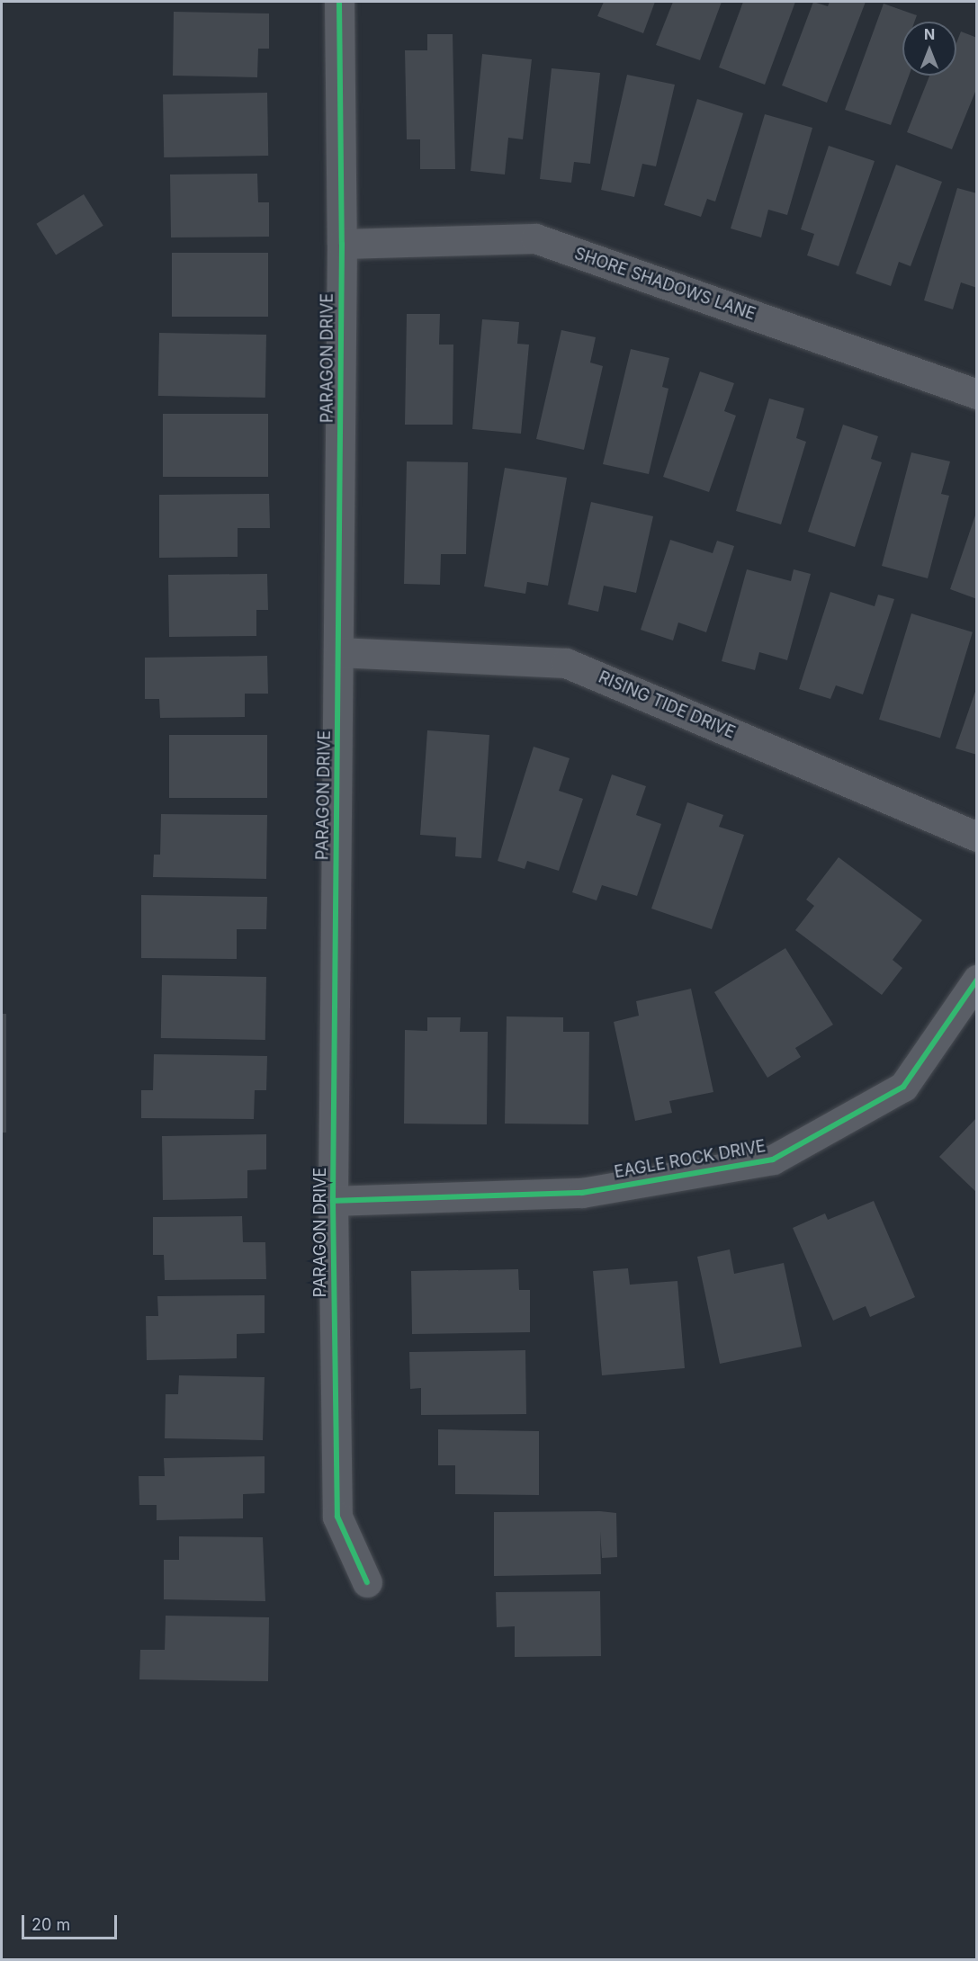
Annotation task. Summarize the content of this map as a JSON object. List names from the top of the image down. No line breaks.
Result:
{"streets":{"street":["SHORE SHADOWS LANE","PARAGON DRIVE","RISING TIDE DRIVE","EAGLE ROCK DRIVE"]},"crossings":[["SHORE SHADOWS LANE","PARAGON DRIVE"],["PARAGON DRIVE","RISING TIDE DRIVE"],["PARAGON DRIVE","EAGLE ROCK DRIVE"]],"scale_bar":"20 m","north":"top"}
